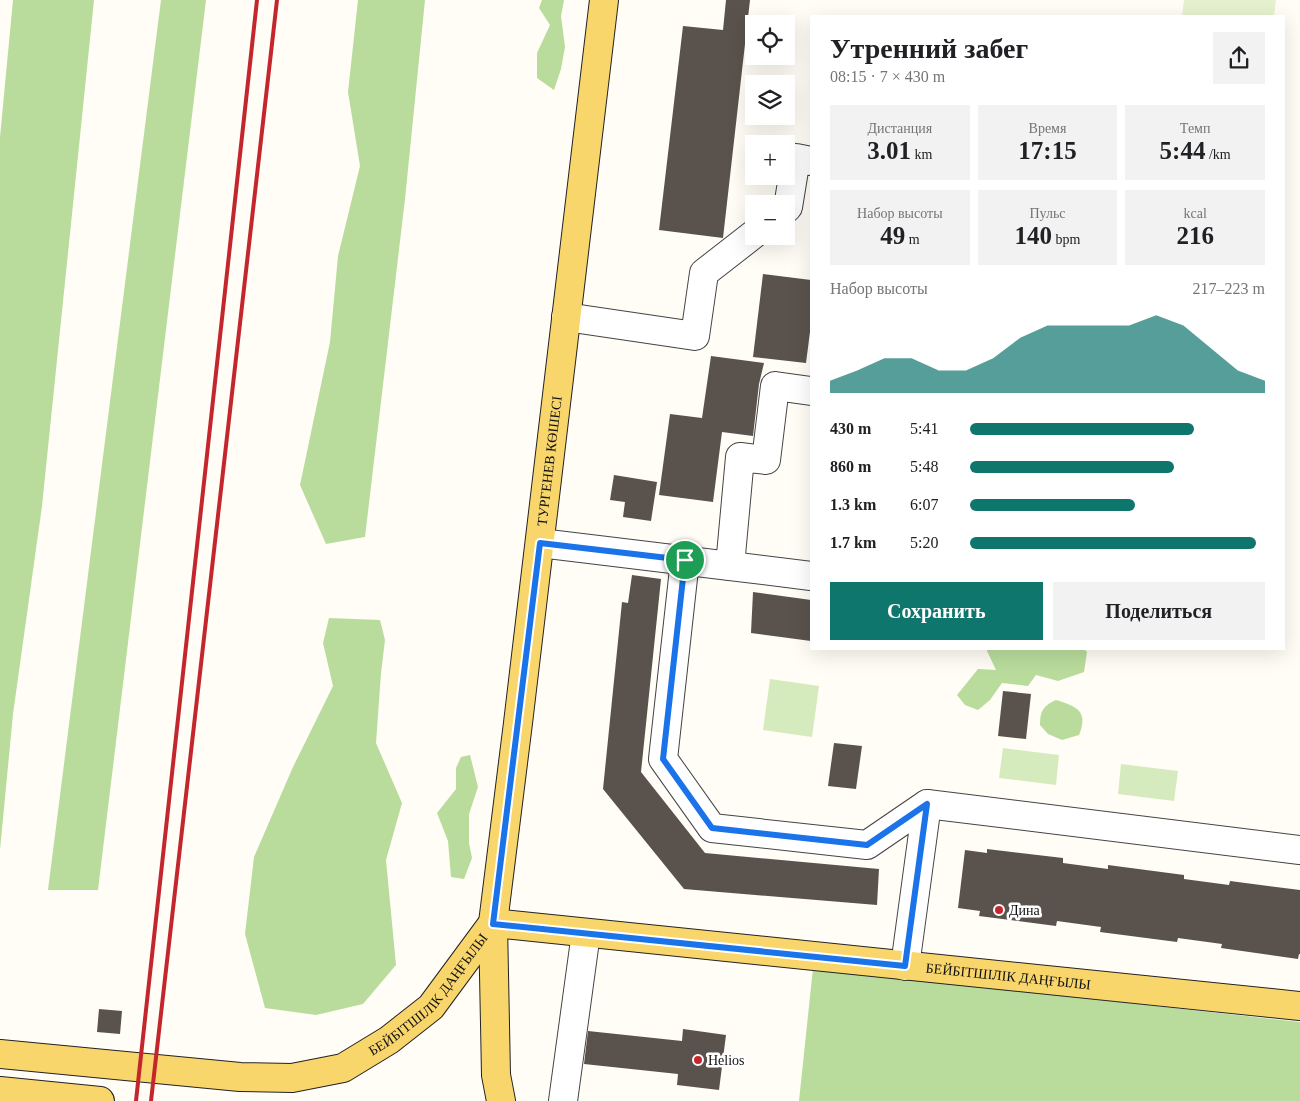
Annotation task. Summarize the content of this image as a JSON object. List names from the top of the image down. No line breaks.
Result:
{"streets":{"main road":["ТУРГЕНЕВ КӨШЕСІ","БЕЙБІТШІЛІК ДАҢҒЫЛЫ"]},"crossings":[["ТУРГЕНЕВ КӨШЕСІ","БЕЙБІТШІЛІК ДАҢҒЫЛЫ"]],"places":["Дина","Helios"],"page":{"map_buttons":["+","−"],"heading":["Утренний забег","08:15 · 7 × 430 m"],"stats":[["Дистанция","3.01 km"],["Время","17:15"],["Темп","5:44 /km"],["Набор высоты","49 m"],["Пульс","140 bpm"],["kcal","216"]],"chart":["Набор высоты","217–223 m"],"list":[{"name":"430 m","note":"5:41"},{"name":"860 m","note":"5:48"},{"name":"1.3 km","note":"6:07"},{"name":"1.7 km","note":"5:20"}],"buttons":["Сохранить","Поделиться"]}}
